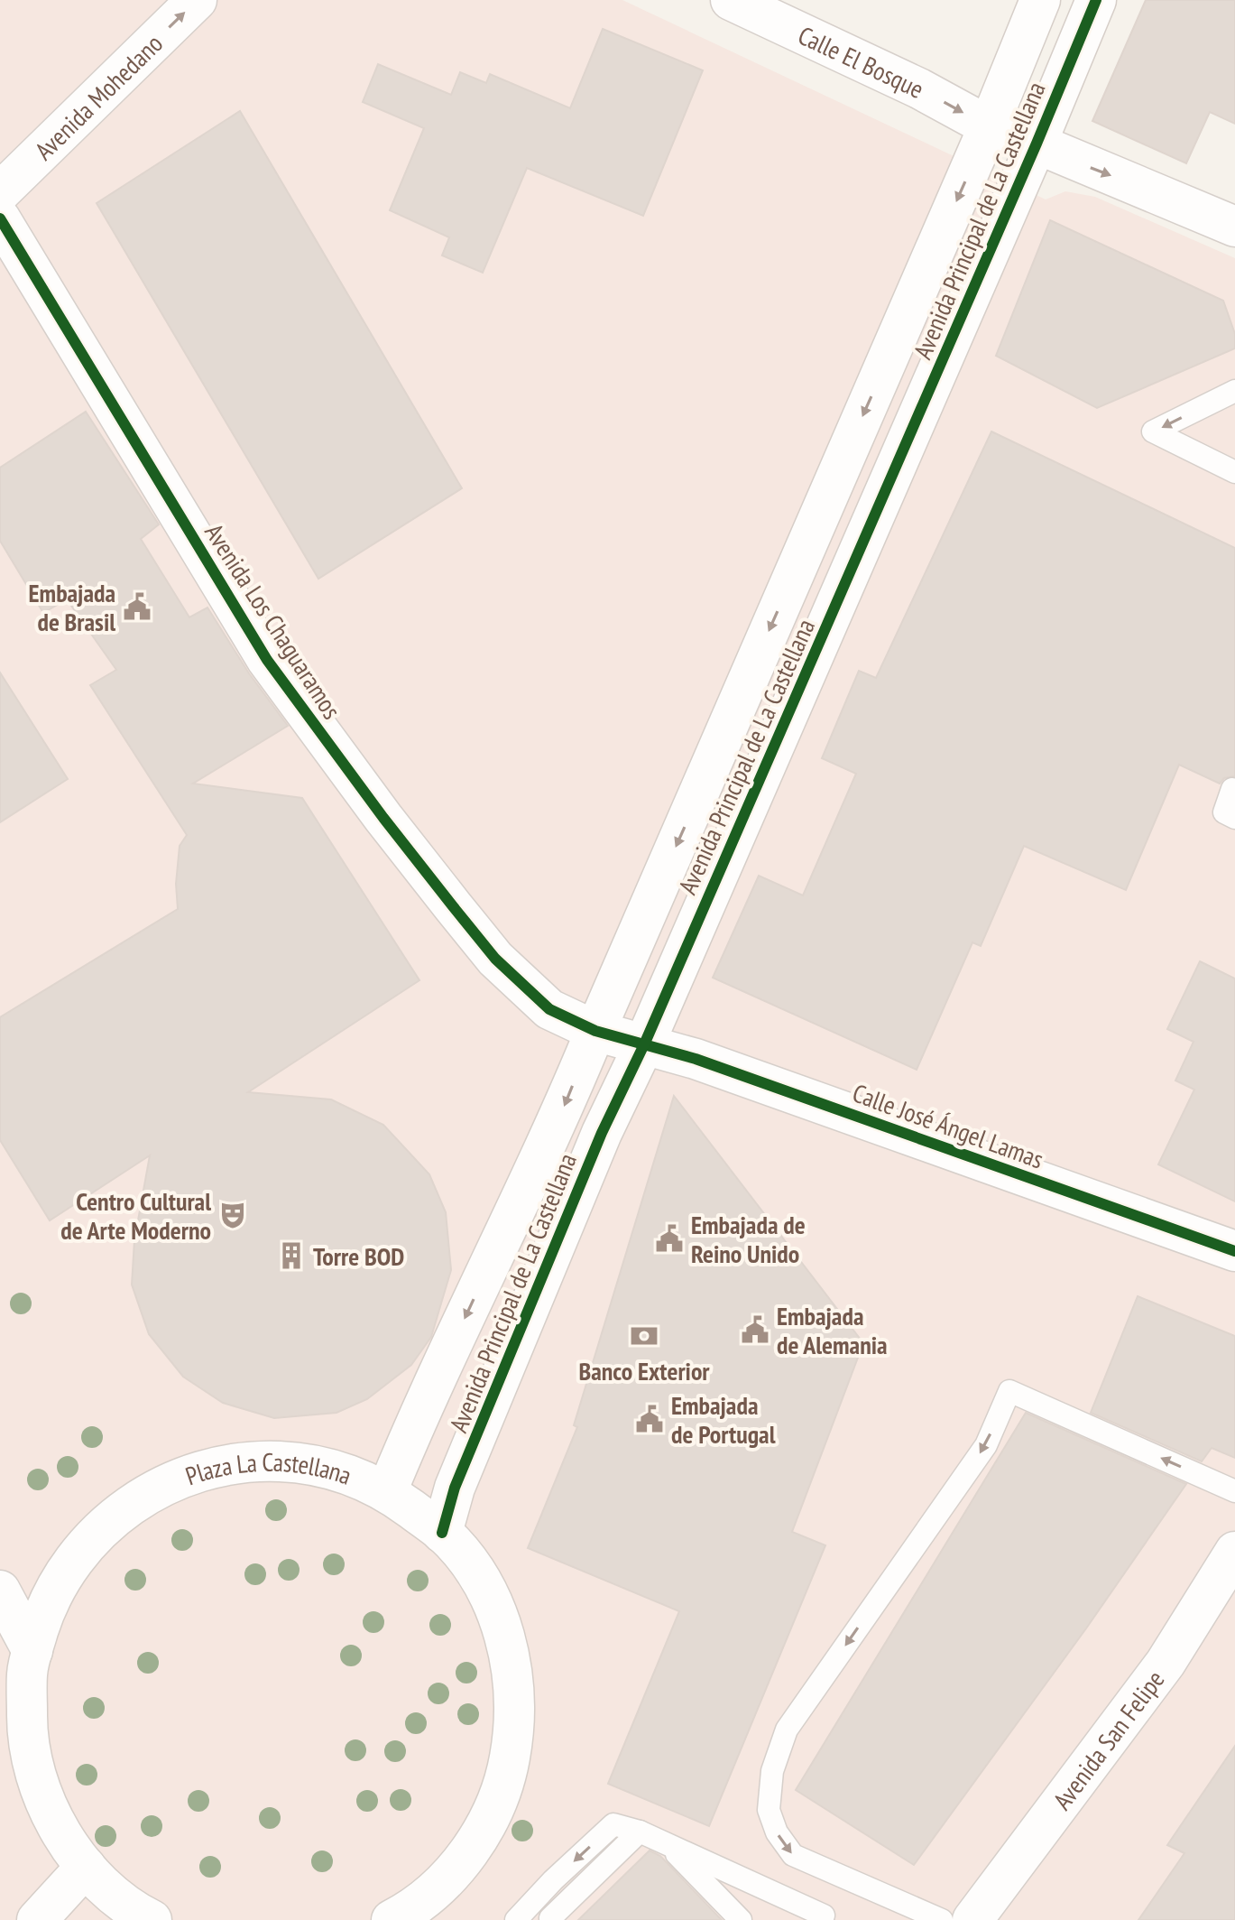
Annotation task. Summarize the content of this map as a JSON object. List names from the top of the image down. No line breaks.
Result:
{"streets":{"street":["Calle El Bosque","Avenida Mohedano","Avenida Principal de La Castellana","Avenida Los Chaguaramos","Calle José Ángel Lamas","Plaza La Castellana","Avenida San Felipe"]},"crossings":[["Calle El Bosque","Avenida Principal de La Castellana"],["Avenida Principal de La Castellana","Avenida Los Chaguaramos"],["Avenida Principal de La Castellana","Calle José Ángel Lamas"],["Avenida Principal de La Castellana","Plaza La Castellana"],["Avenida Los Chaguaramos","Calle José Ángel Lamas"]],"one_way":["Calle El Bosque","Avenida Mohedano"],"places":{"public building":["Embajada de Brasil","Embajada de Reino Unido","Embajada de Alemania","Embajada de Portugal"],"theatre":["Centro Cultural de Arte Moderno"],"building":["Torre BOD"],"bank":["Banco Exterior"]}}
